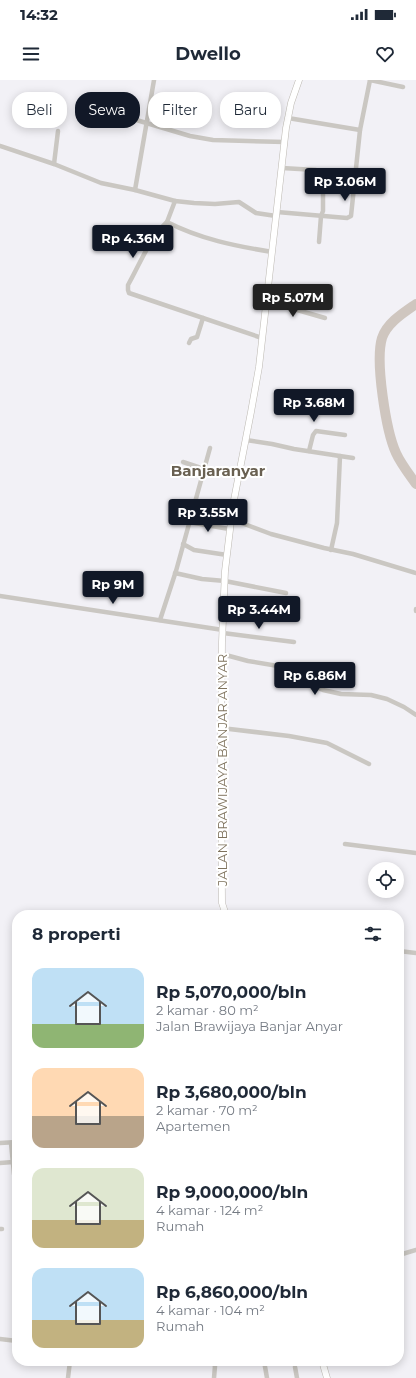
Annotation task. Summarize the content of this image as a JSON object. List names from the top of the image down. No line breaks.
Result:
{"streets":{"street":["JALAN BRAWIJAYA BANJAR ANYAR"]},"districts":["Banjaranyar"],"page":{"status":"14:32","header":"Dwello","chip":["Beli","Sewa","Filter","Baru"],"price":["Rp 3.06M","Rp 4.36M","Rp 5.07M","Rp 3.68M","Rp 3.55M","Rp 9M","Rp 3.44M","Rp 6.86M"],"heading":"8 properti","list":[{"name":"Rp 5,070,000/bln","note":"2 kamar · 80 m² · Jalan Brawijaya Banjar Anyar"},{"name":"Rp 3,680,000/bln","note":"2 kamar · 70 m² · Apartemen"},{"name":"Rp 9,000,000/bln","note":"4 kamar · 124 m² · Rumah"},{"name":"Rp 6,860,000/bln","note":"4 kamar · 104 m² · Rumah"}]}}
